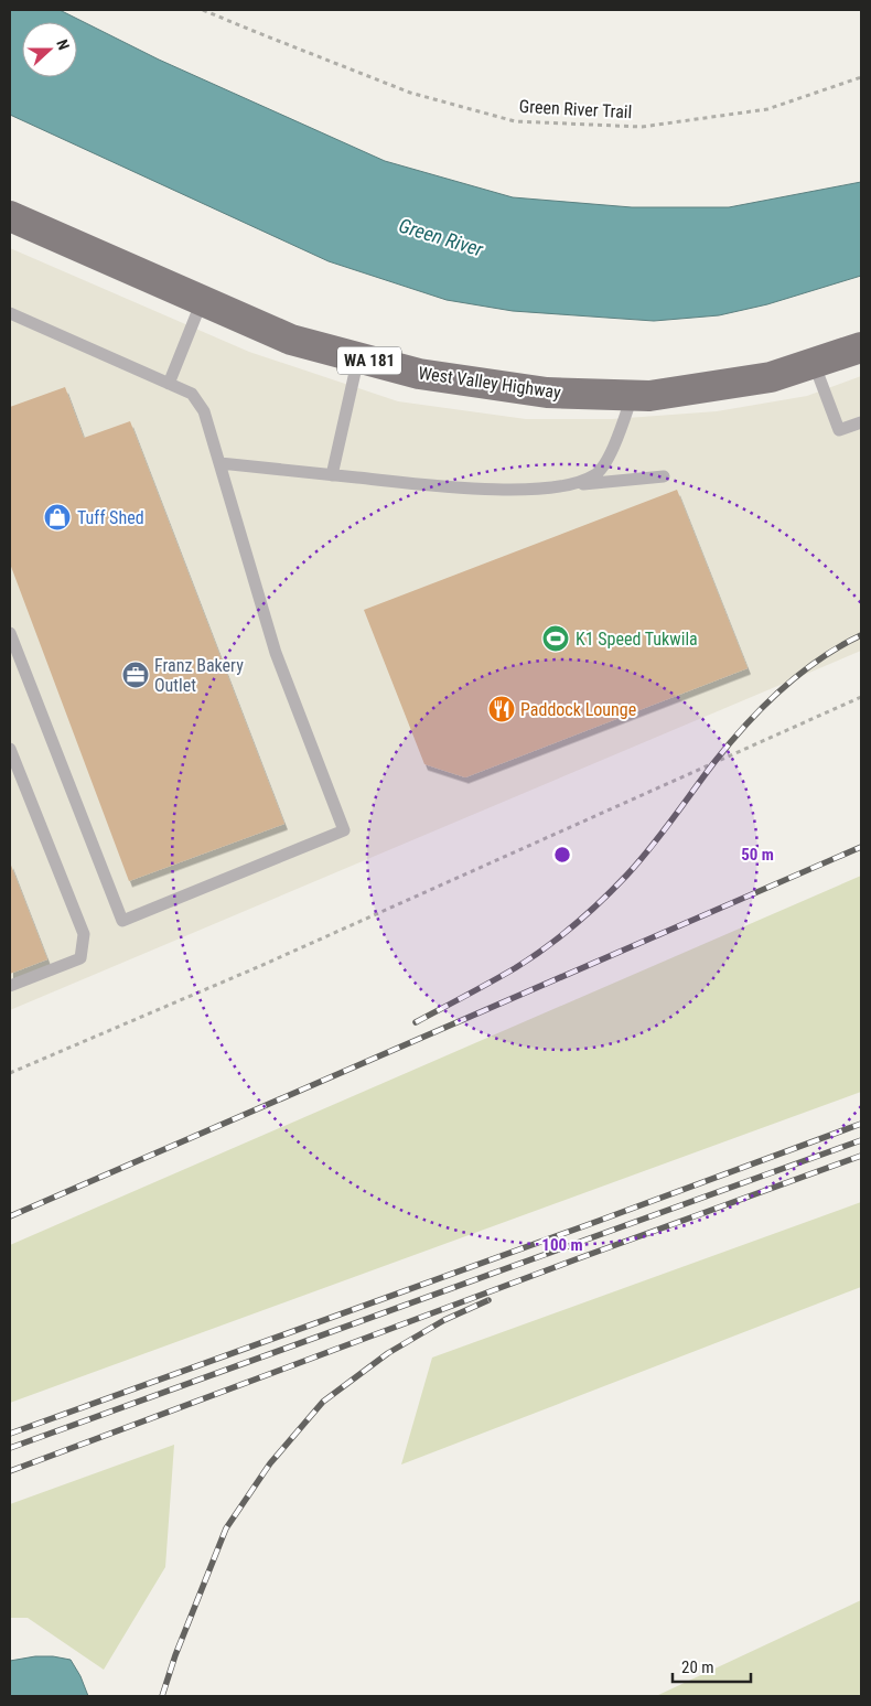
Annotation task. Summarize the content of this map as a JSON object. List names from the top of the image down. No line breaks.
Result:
{"streets":{"main road":["WA 181","West Valley Highway"],"path":["Green River Trail"]},"water":["Green River"],"places":{"shop":["Tuff Shed"],"sports":["K1 Speed Tukwila"],"office":["Franz Bakery Outlet"],"restaurant":["Paddock Lounge"]},"scale_bar":"20 m","north":"right","rings":["50 m","100 m"]}
